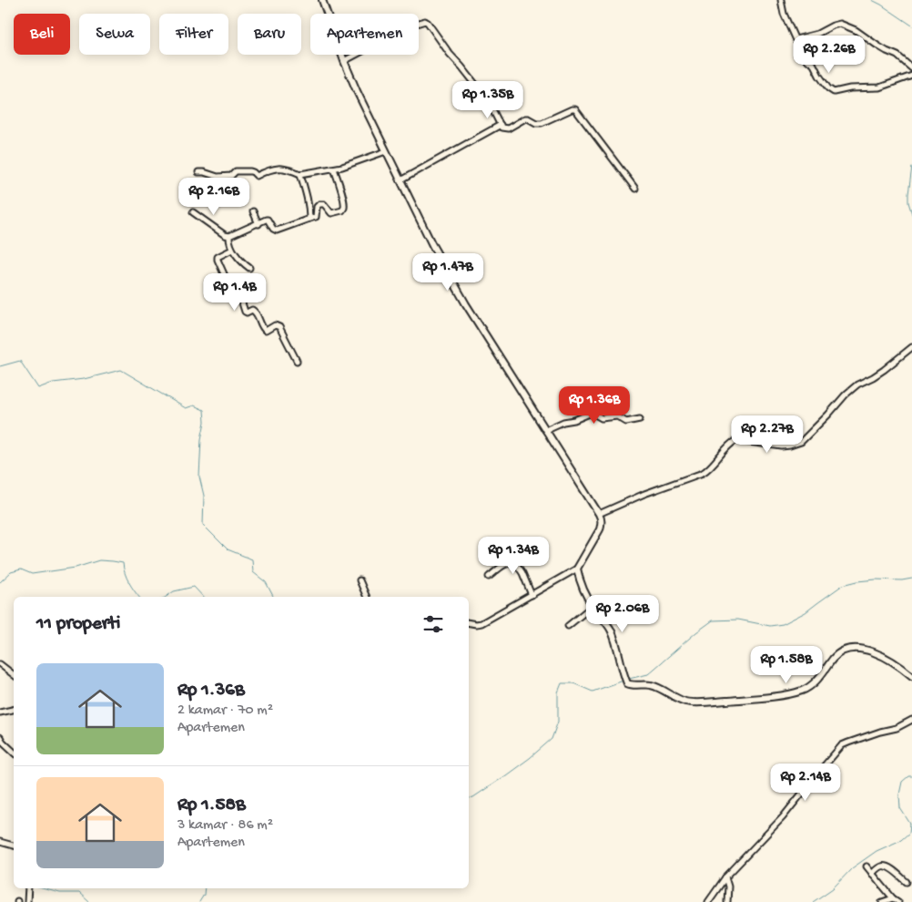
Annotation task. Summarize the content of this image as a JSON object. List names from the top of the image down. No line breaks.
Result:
{"page":{"chip":["Beli","Sewa","Filter","Baru","Apartemen"],"price":["Rp 2.26B","Rp 1.35B","Rp 2.16B","Rp 1.47B","Rp 1.4B","Rp 1.36B","Rp 2.27B","Rp 1.34B","Rp 2.06B","Rp 1.58B","Rp 2.14B"],"heading":"11 properti","list":[{"name":"Rp 1.36B","note":"2 kamar · 70 m² · Apartemen"},{"name":"Rp 1.58B","note":"3 kamar · 86 m² · Apartemen"}]}}
